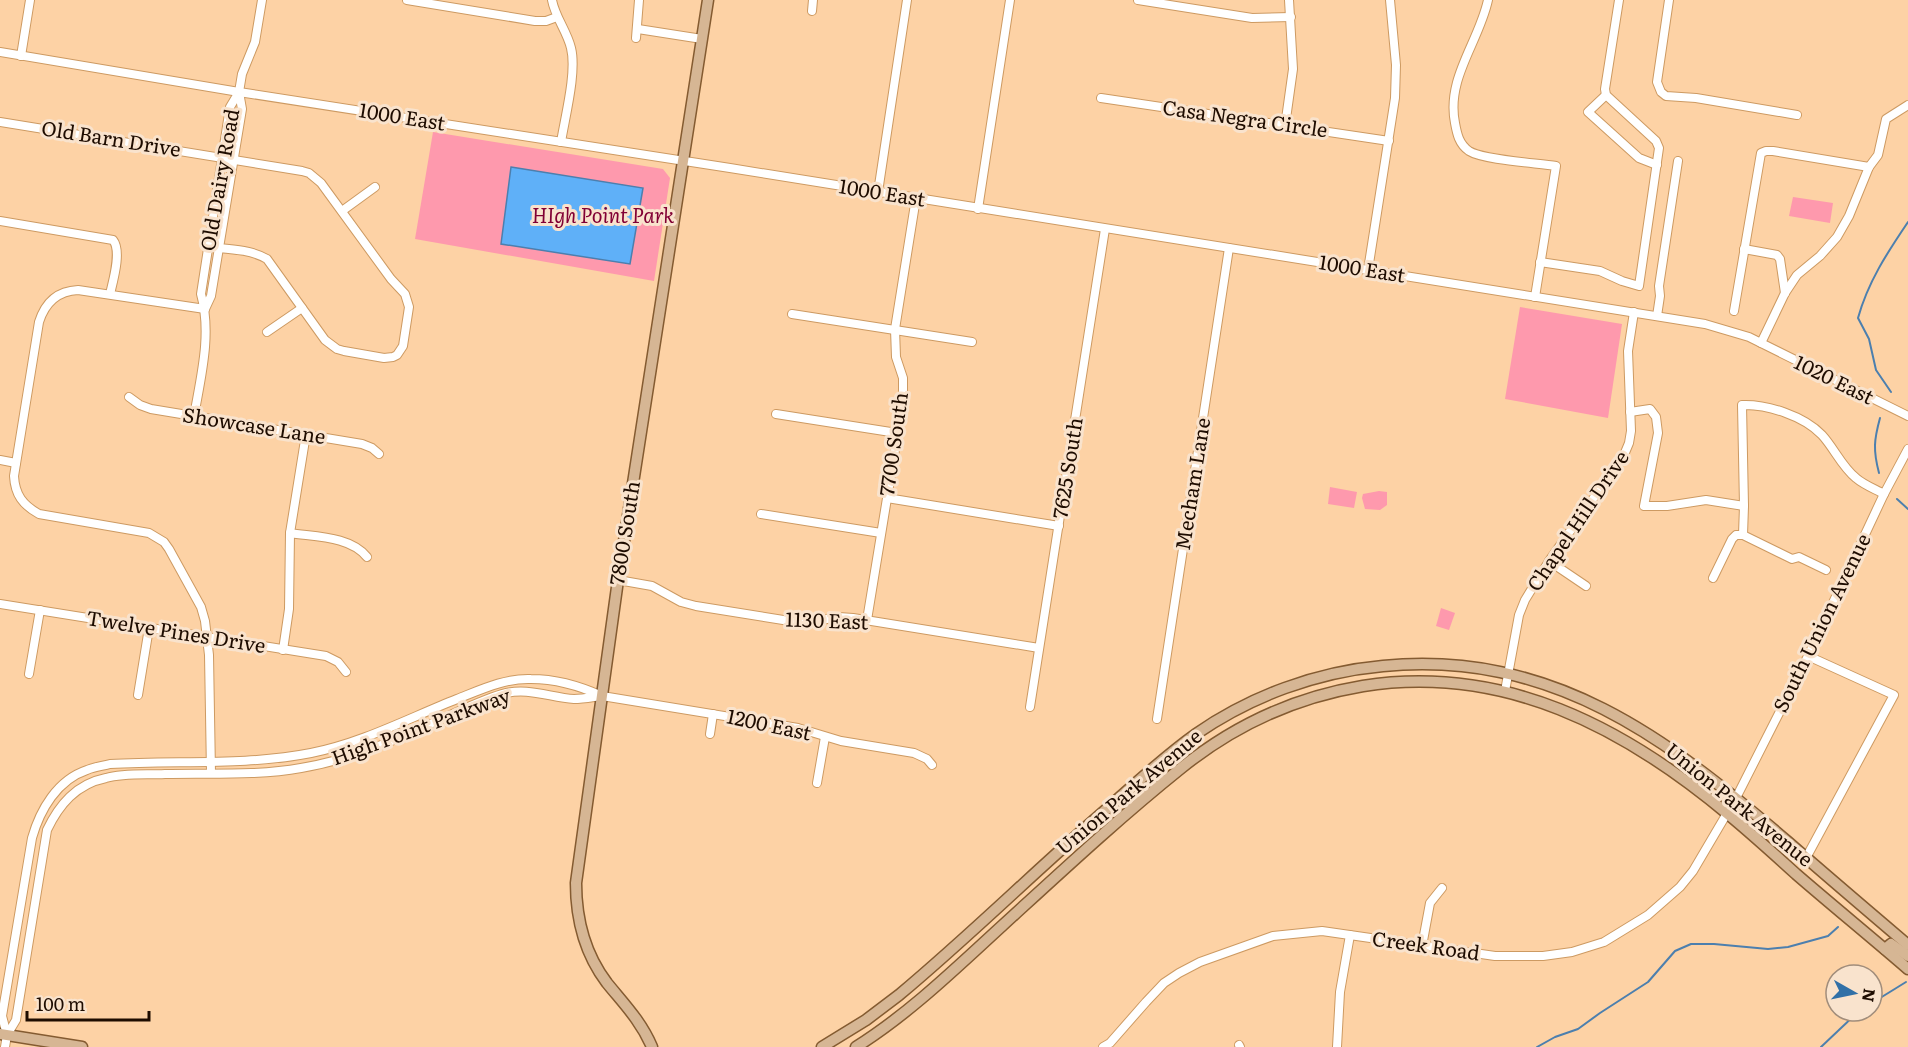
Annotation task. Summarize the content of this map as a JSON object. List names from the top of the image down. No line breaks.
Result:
{"streets":{"main road":["7800 South","Union Park Avenue"],"street":["1000 East","Casa Negra Circle","Old Barn Drive","Old Dairy Road","1020 East","Showcase Lane","7700 South","7625 South","Mecham Lane","Chapel Hill Drive","1130 East","South Union Avenue","Twelve Pines Drive","1200 East","High Point Parkway","Creek Road"]},"crossings":[["1000 East","Old Dairy Road"],["1000 East","1020 East"],["1000 East","7700 South"],["1000 East","7625 South"],["1000 East","Mecham Lane"],["1000 East","Chapel Hill Drive"],["1000 East","7800 South"],["Old Barn Drive","Old Dairy Road"],["7700 South","1130 East"],["7625 South","1130 East"],["Chapel Hill Drive","Union Park Avenue"],["7800 South","1130 East"],["7800 South","1200 East"],["7800 South","High Point Parkway"],["South Union Avenue","Union Park Avenue"],["South Union Avenue","Creek Road"],["1200 East","High Point Parkway"],["Union Park Avenue","Creek Road"]],"parks":["HIgh Point Park"],"scale_bar":"100 m","north":"right"}
